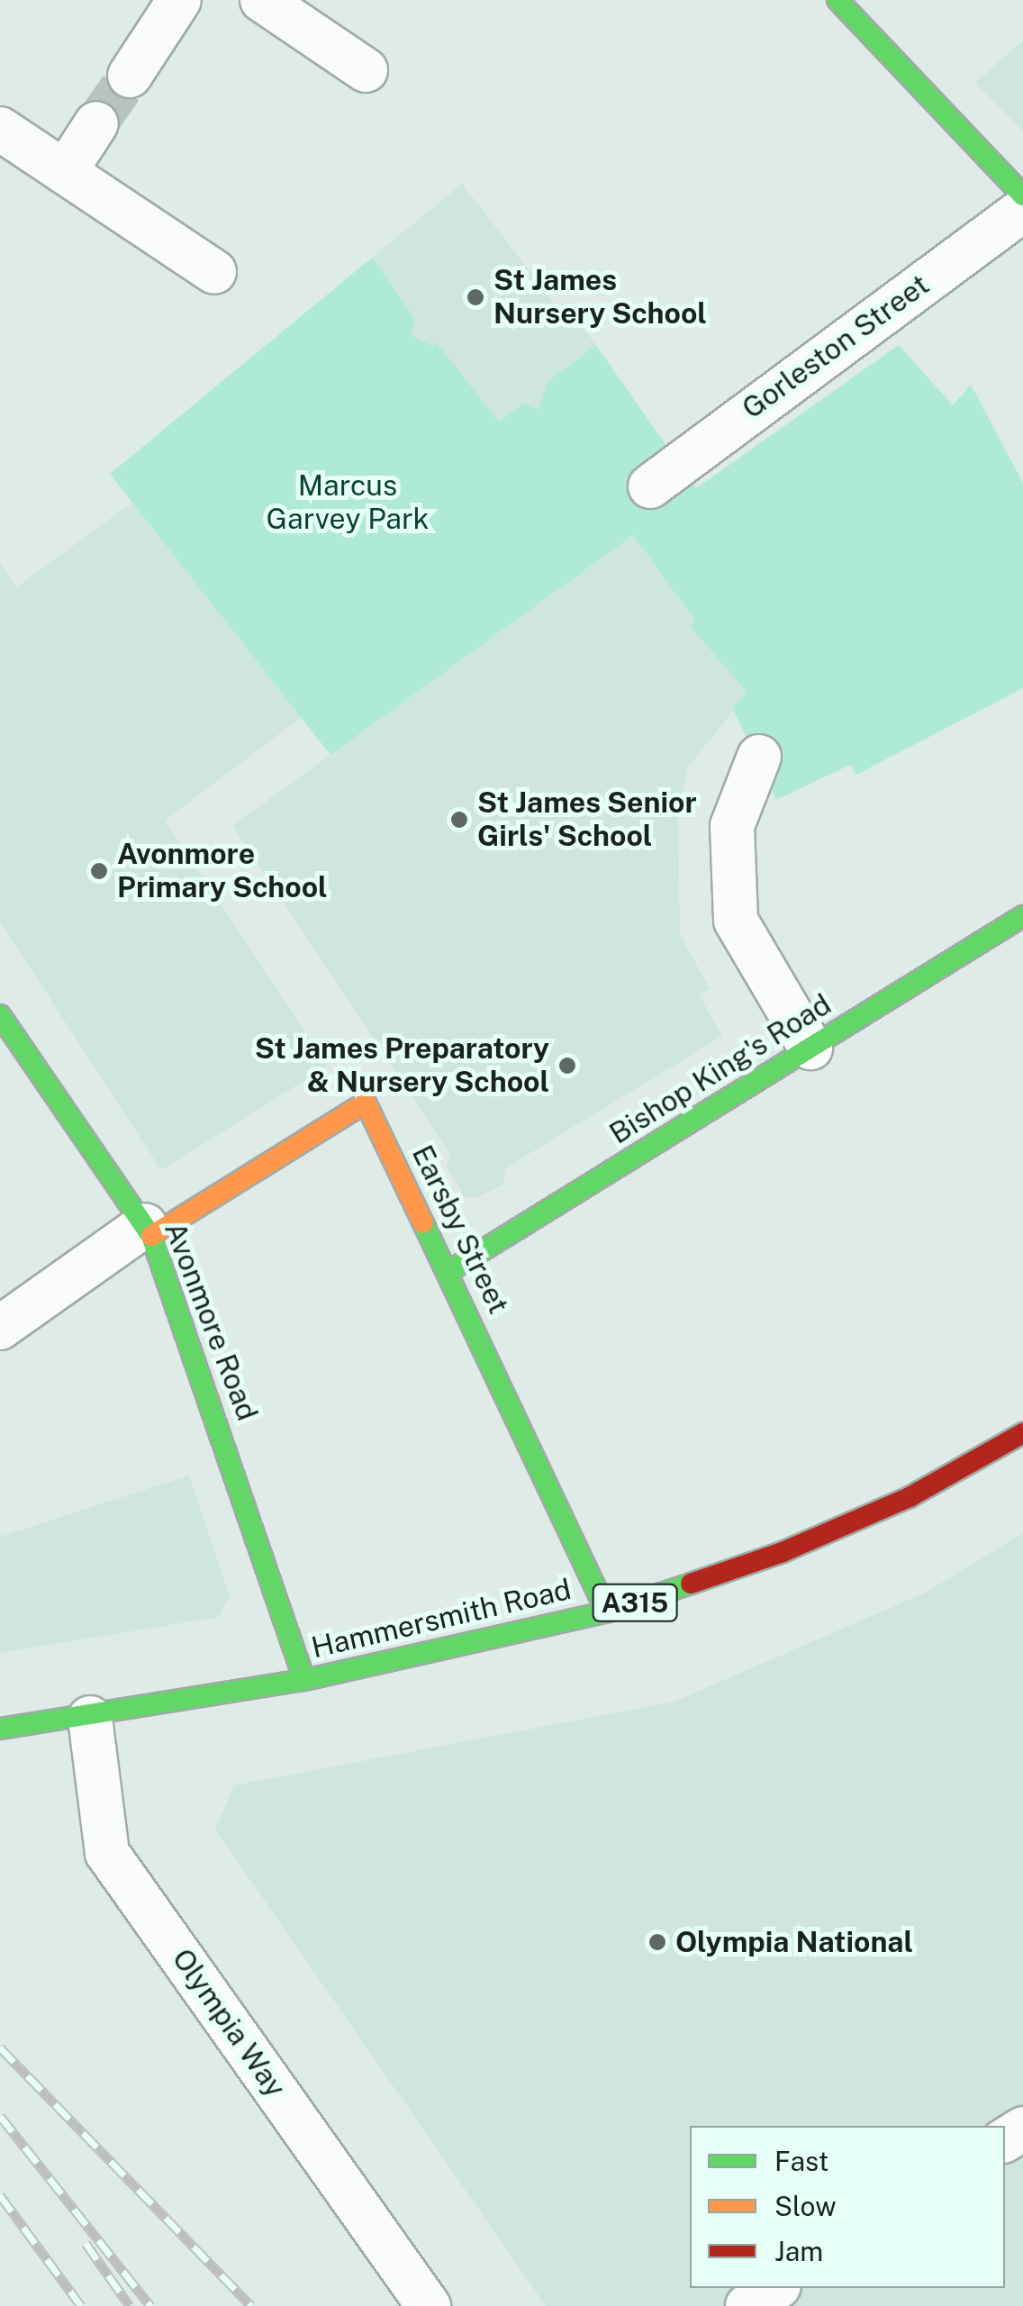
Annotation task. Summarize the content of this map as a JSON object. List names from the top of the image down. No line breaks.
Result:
{"streets":{"street":["Gorleston Street","Bishop King's Road","Earsby Street","Avonmore Road","A315","Hammersmith Road","Olympia Way"]},"crossings":[["Bishop King's Road","Earsby Street"],["Earsby Street","Avonmore Road"],["Earsby Street","Hammersmith Road"],["Avonmore Road","Hammersmith Road"],["Hammersmith Road","Olympia Way"]],"parks":["Marcus Garvey Park"],"places":["St James Nursery School","St James Senior Girls' School","Avonmore Primary School","St James Preparatory & Nursery School","Olympia National"],"legend":["Fast","Slow","Jam"]}
